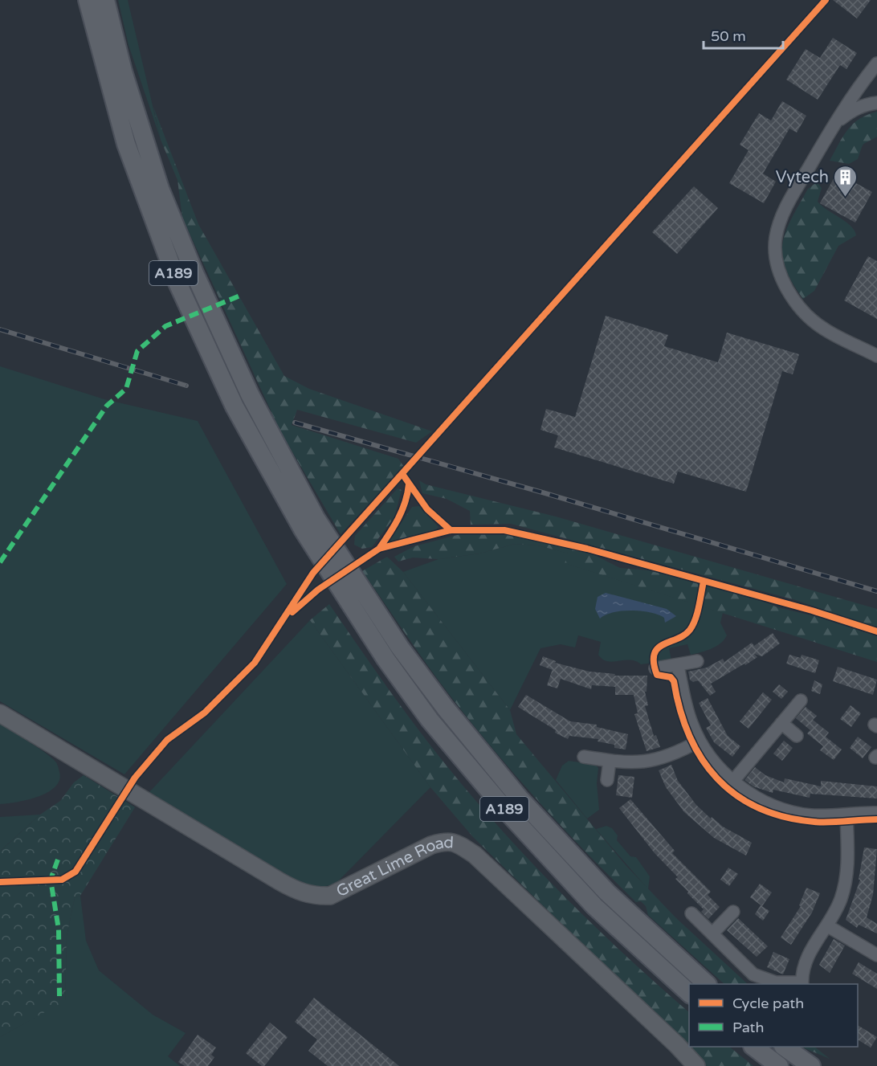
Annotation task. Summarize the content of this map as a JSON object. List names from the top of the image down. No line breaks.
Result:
{"streets":{"main road":["A189","Great Lime Road"]},"places":{"building":["Vytech"]},"legend":["Cycle path","Path"],"scale_bar":"50 m"}
